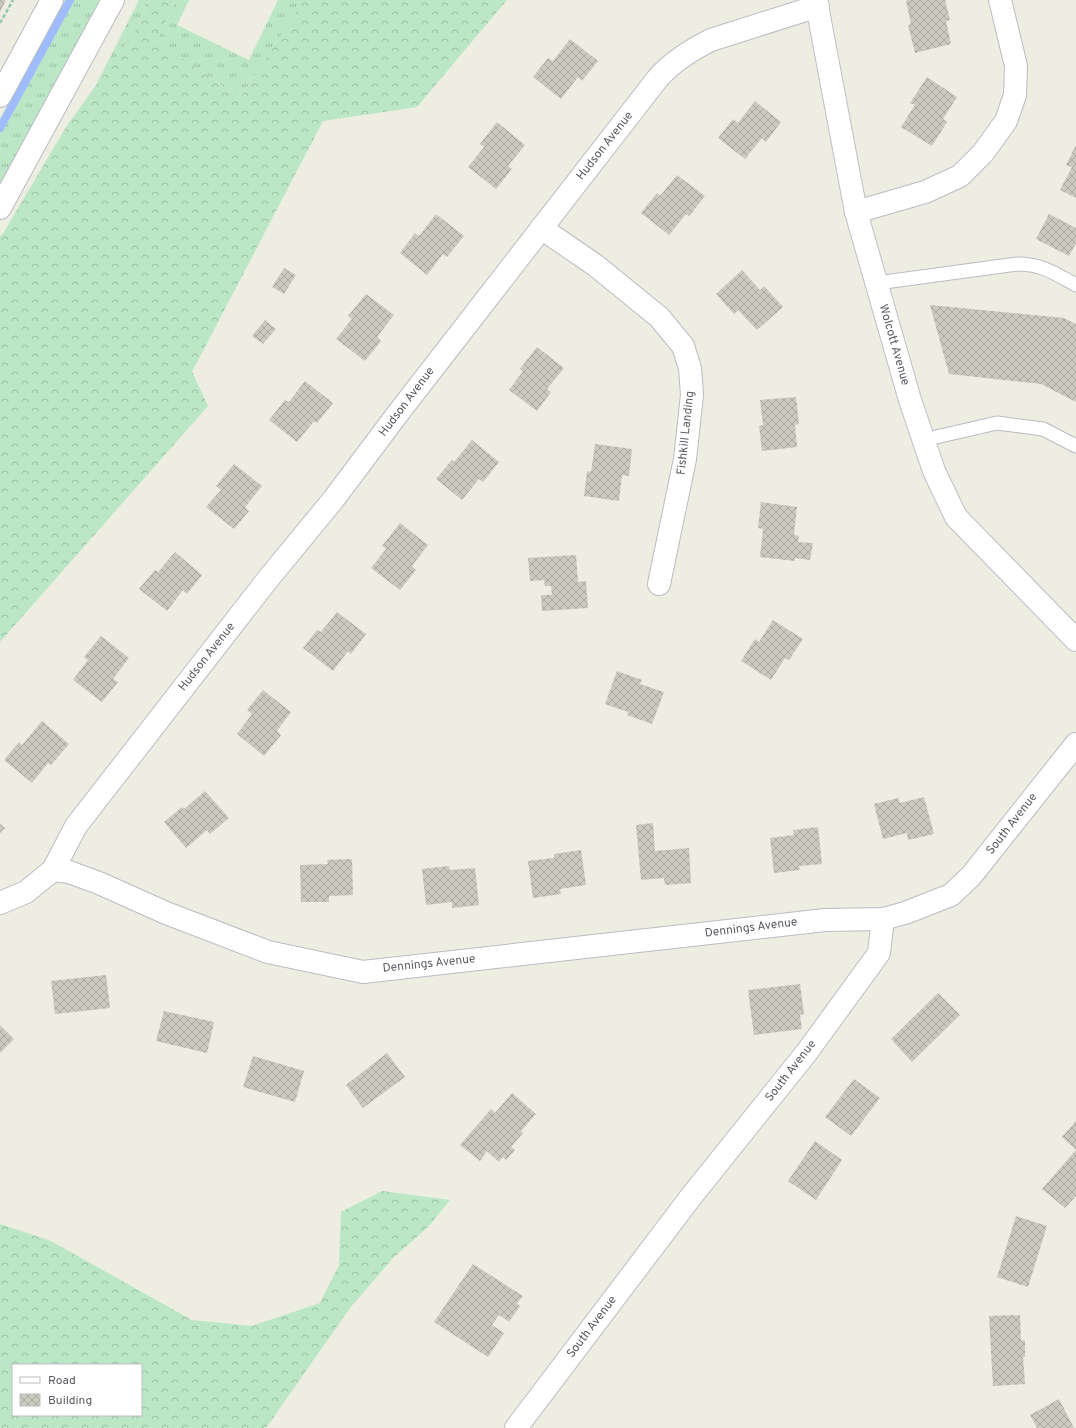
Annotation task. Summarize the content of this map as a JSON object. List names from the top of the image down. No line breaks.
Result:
{"streets":{"street":["Hudson Avenue","Wolcott Avenue","Fishkill Landing","South Avenue","Dennings Avenue"]},"crossings":[["Hudson Avenue","Wolcott Avenue"],["Hudson Avenue","Fishkill Landing"],["Hudson Avenue","Dennings Avenue"],["South Avenue","Dennings Avenue"]],"legend":["Road","Building"]}
